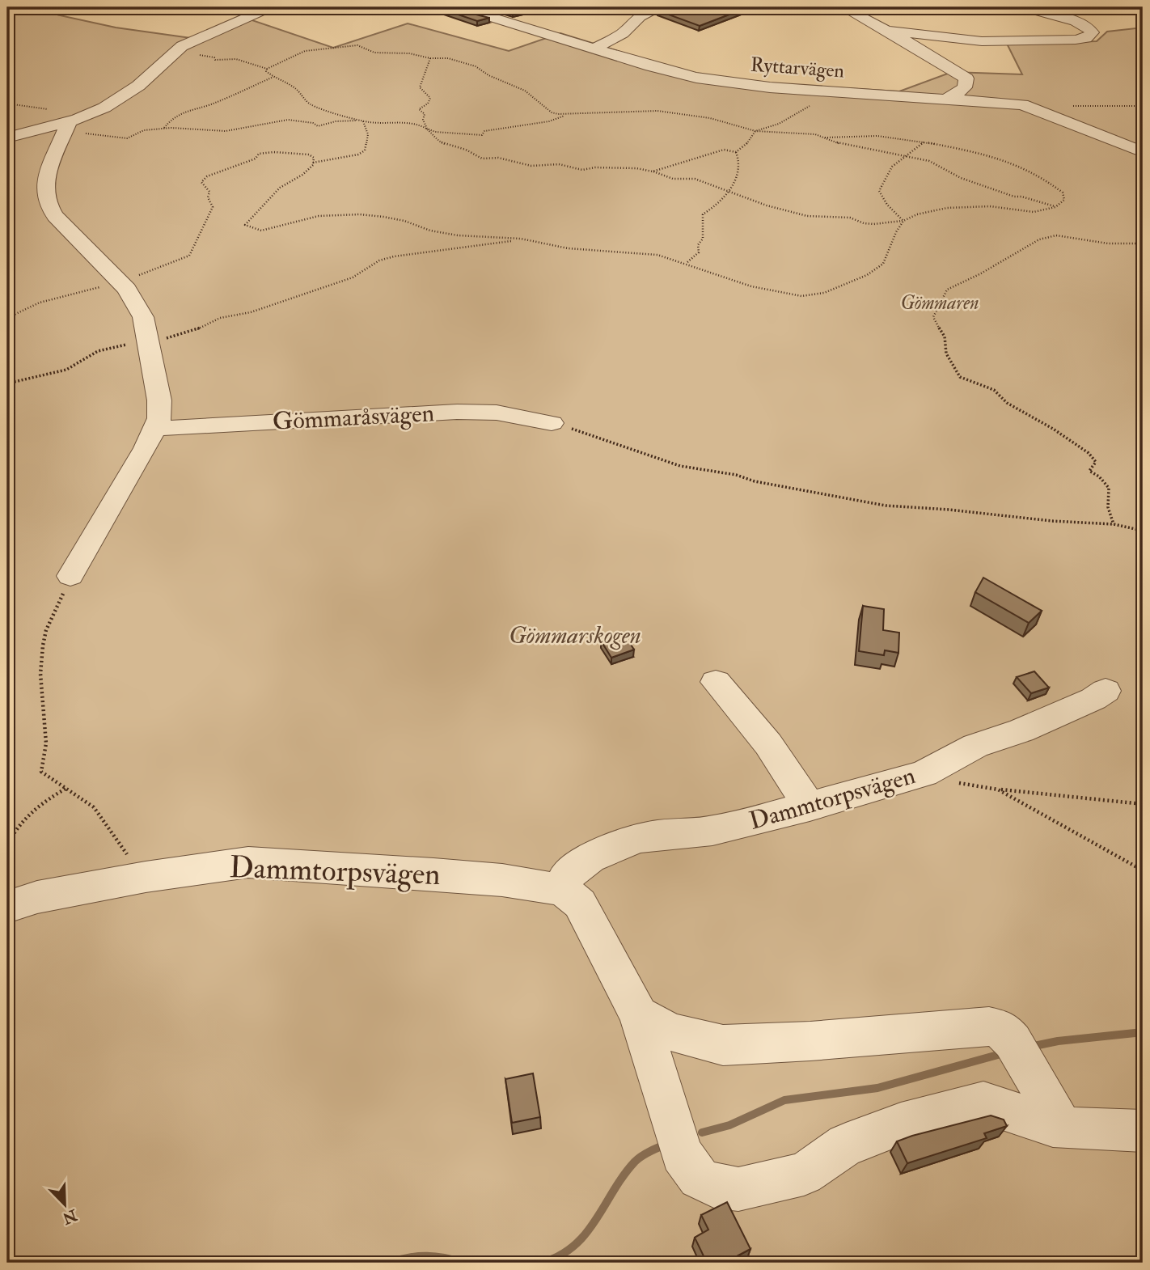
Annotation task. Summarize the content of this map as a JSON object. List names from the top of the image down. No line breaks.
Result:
{"streets":{"street":["Ryttarvägen","Gömmaråsvägen","Dammtorpsvägen"]},"parks":["Gömmaren","Gömmarskogen"],"north":"bottom right"}
